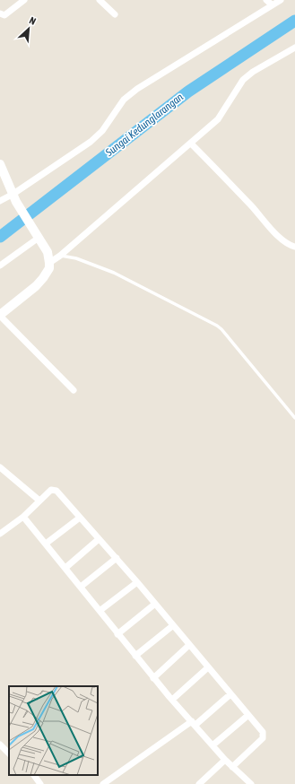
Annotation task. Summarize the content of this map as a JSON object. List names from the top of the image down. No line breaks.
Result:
{"water":["Sungai Kedunglarangan"],"north":"top right"}
